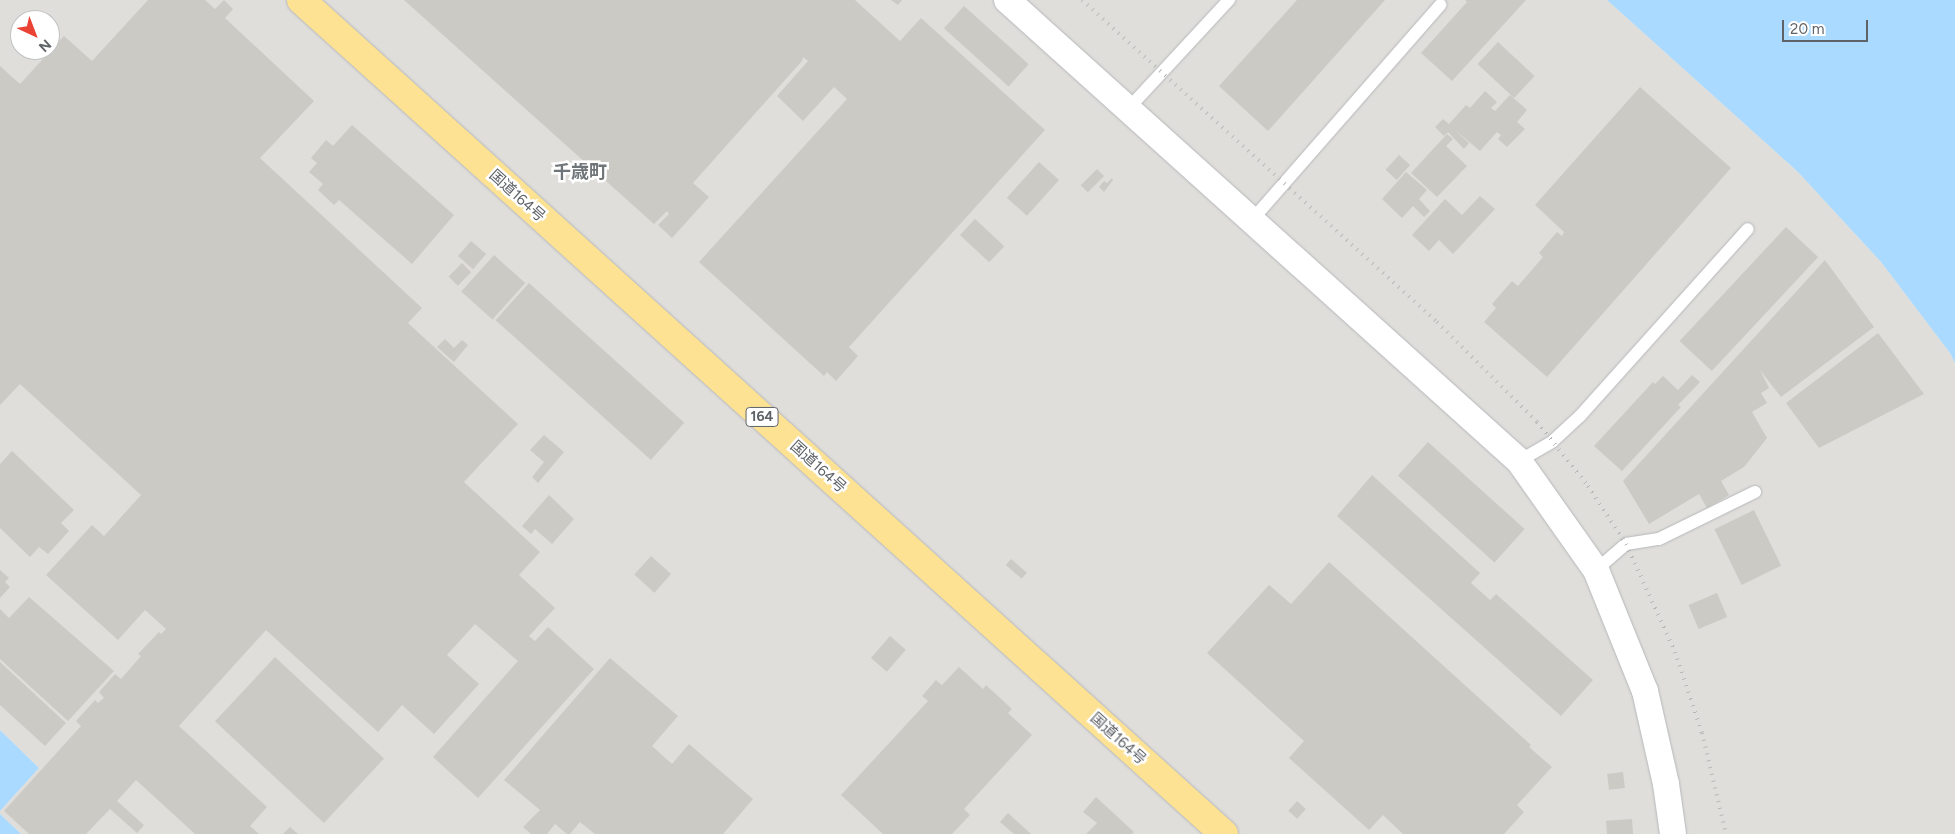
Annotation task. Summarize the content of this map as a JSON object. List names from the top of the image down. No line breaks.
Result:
{"streets":{"highway":["国道164号","164"]},"districts":["千歳町"],"scale_bar":"20 m","north":"bottom right"}
